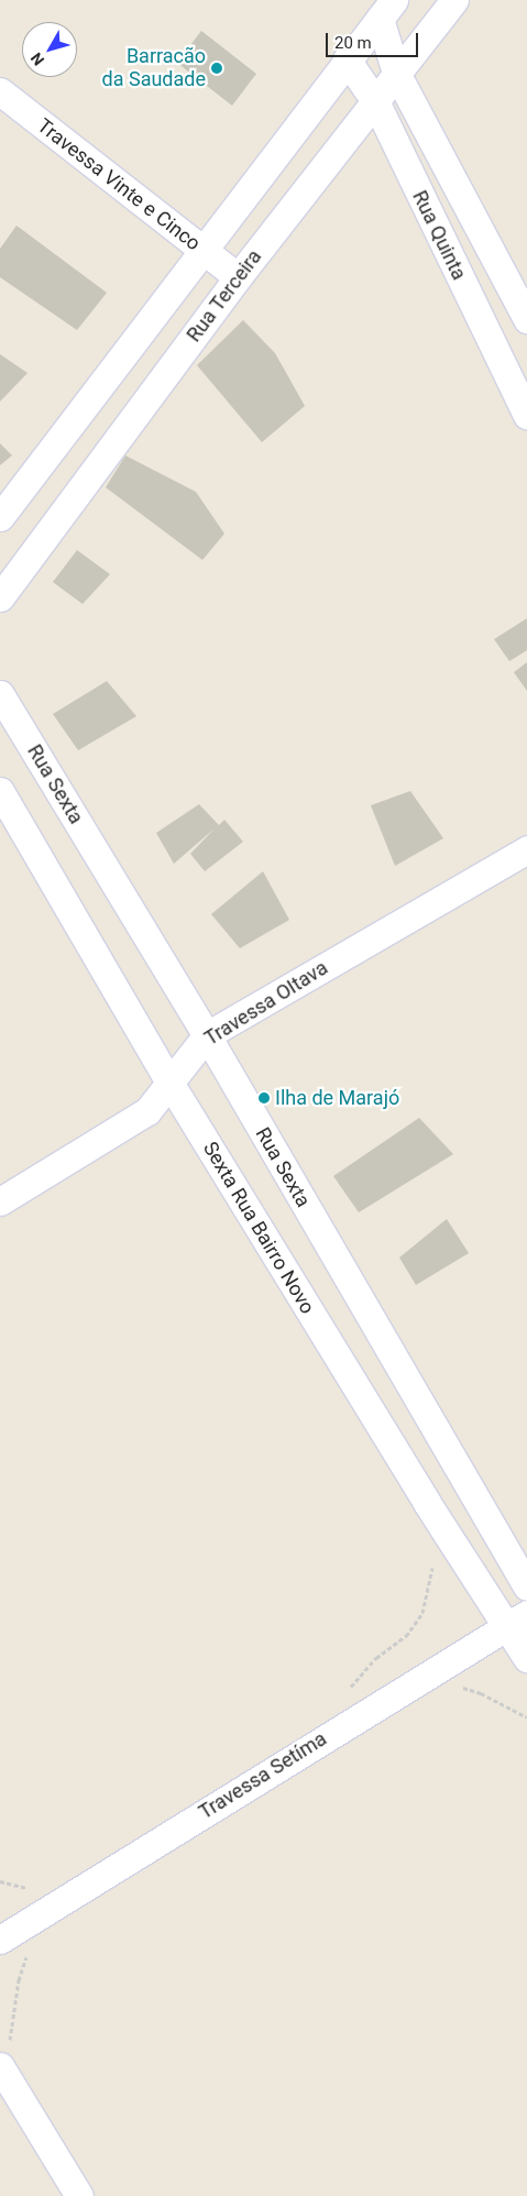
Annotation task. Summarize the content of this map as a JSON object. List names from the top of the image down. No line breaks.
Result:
{"streets":{"street":["Travessa Vinte e Cinco","Rua Quinta","Rua Terceira","Rua Sexta","Travessa OItava","Sexta Rua Bairro Novo","Travessa Setíma"]},"crossings":[["Travessa Vinte e Cinco","Rua Terceira"],["Rua Quinta","Rua Terceira"],["Rua Sexta","Travessa OItava"],["Travessa OItava","Sexta Rua Bairro Novo"],["Sexta Rua Bairro Novo","Travessa Setíma"]],"places":["Barracão da Saudade","Ilha de Marajó"],"scale_bar":"20 m","north":"bottom left"}
